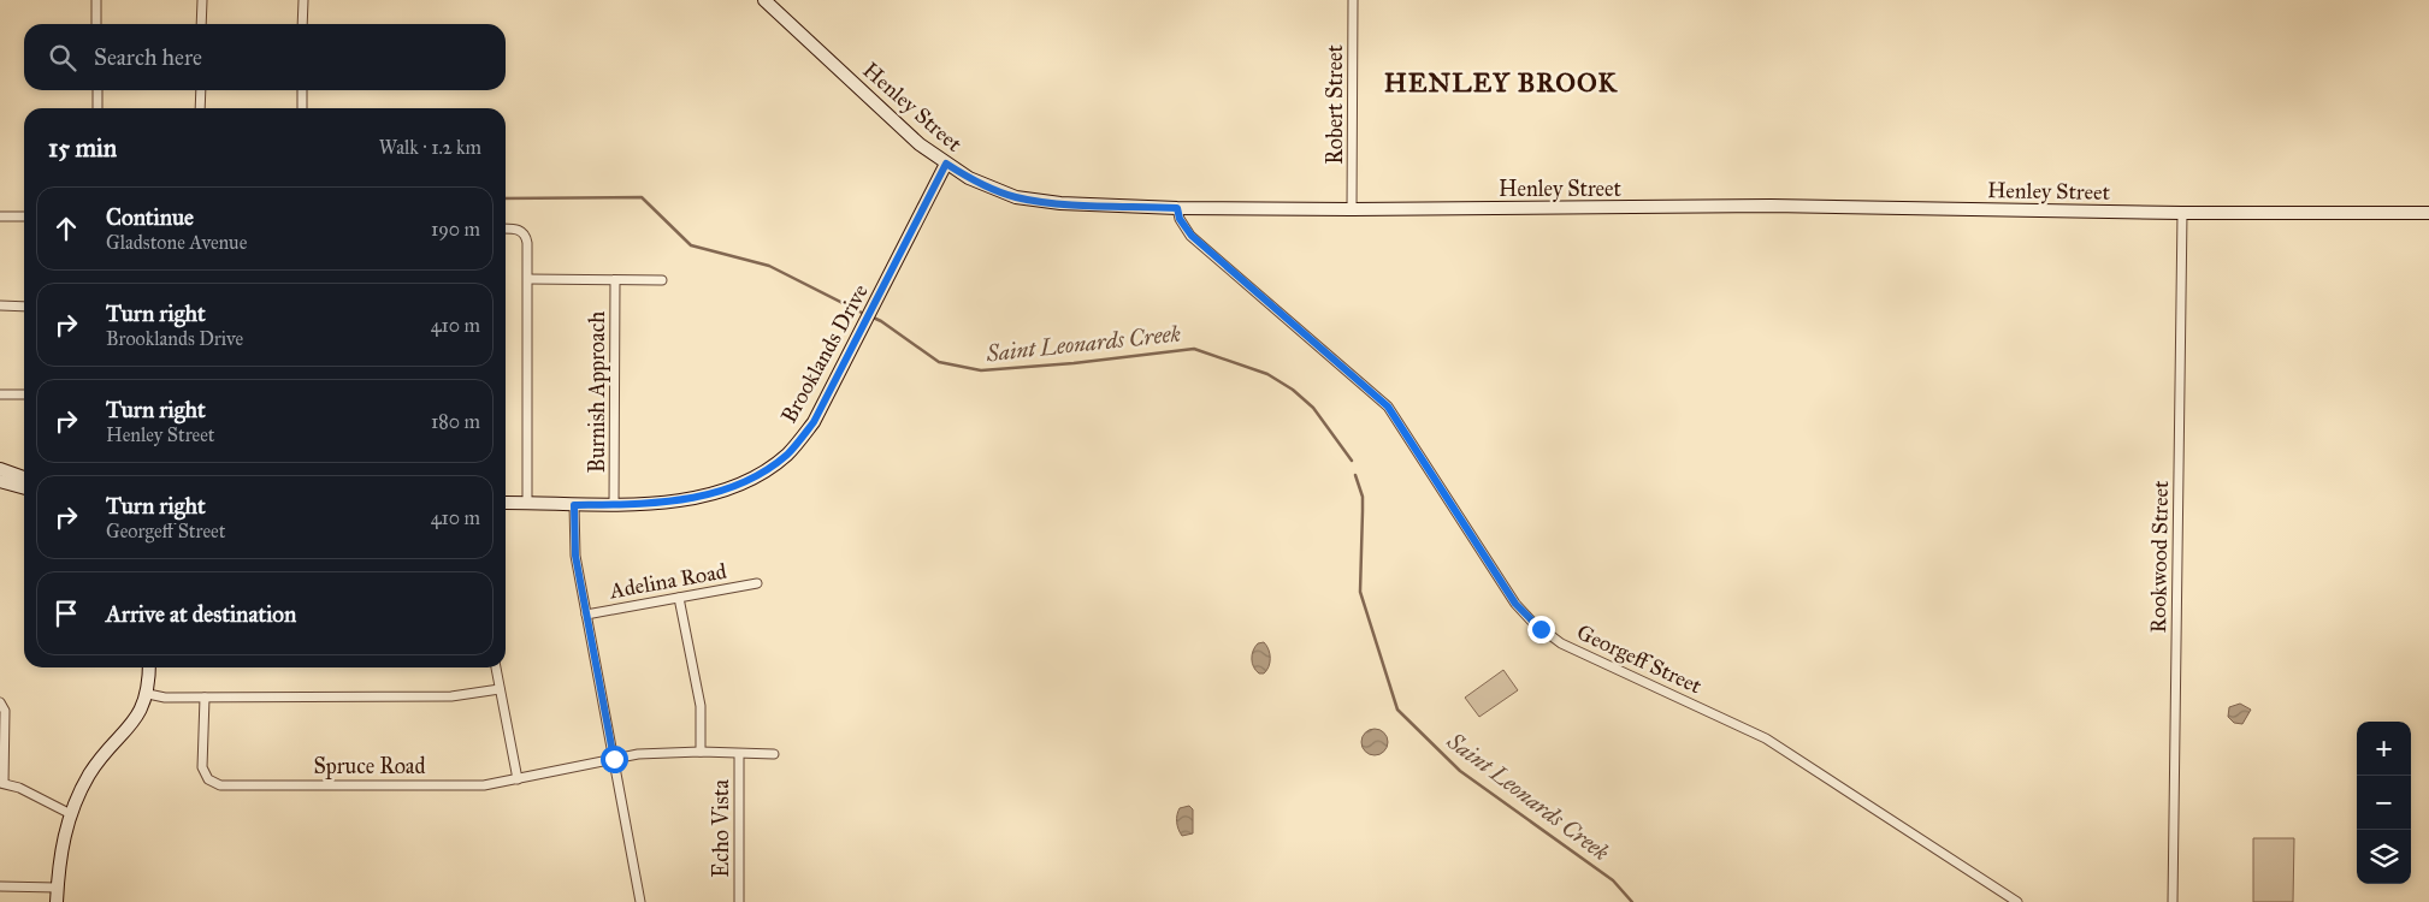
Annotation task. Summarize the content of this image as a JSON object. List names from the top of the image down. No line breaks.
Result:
{"streets":{"street":["Robert Street","Henley Street","Brooklands Drive","Burnish Approach","Rookwood Street","Adelina Road","Georgeff Street","Spruce Road","Echo Vista"]},"crossings":[["Robert Street","Henley Street"],["Henley Street","Brooklands Drive"],["Henley Street","Rookwood Street"],["Henley Street","Georgeff Street"],["Brooklands Drive","Burnish Approach"],["Spruce Road","Echo Vista"]],"districts":["HENLEY BROOK"],"water":["Saint Leonards Creek"],"page":{"search":"Search here","heading":["15 min","Walk · 1.2 km"],"list":[["Continue","Gladstone Avenue","190 m"],["Turn right","Brooklands Drive","410 m"],["Turn right","Henley Street","180 m"],["Turn right","Georgeff Street","410 m"],"Arrive at destination"],"map_buttons":["+","−"]}}
